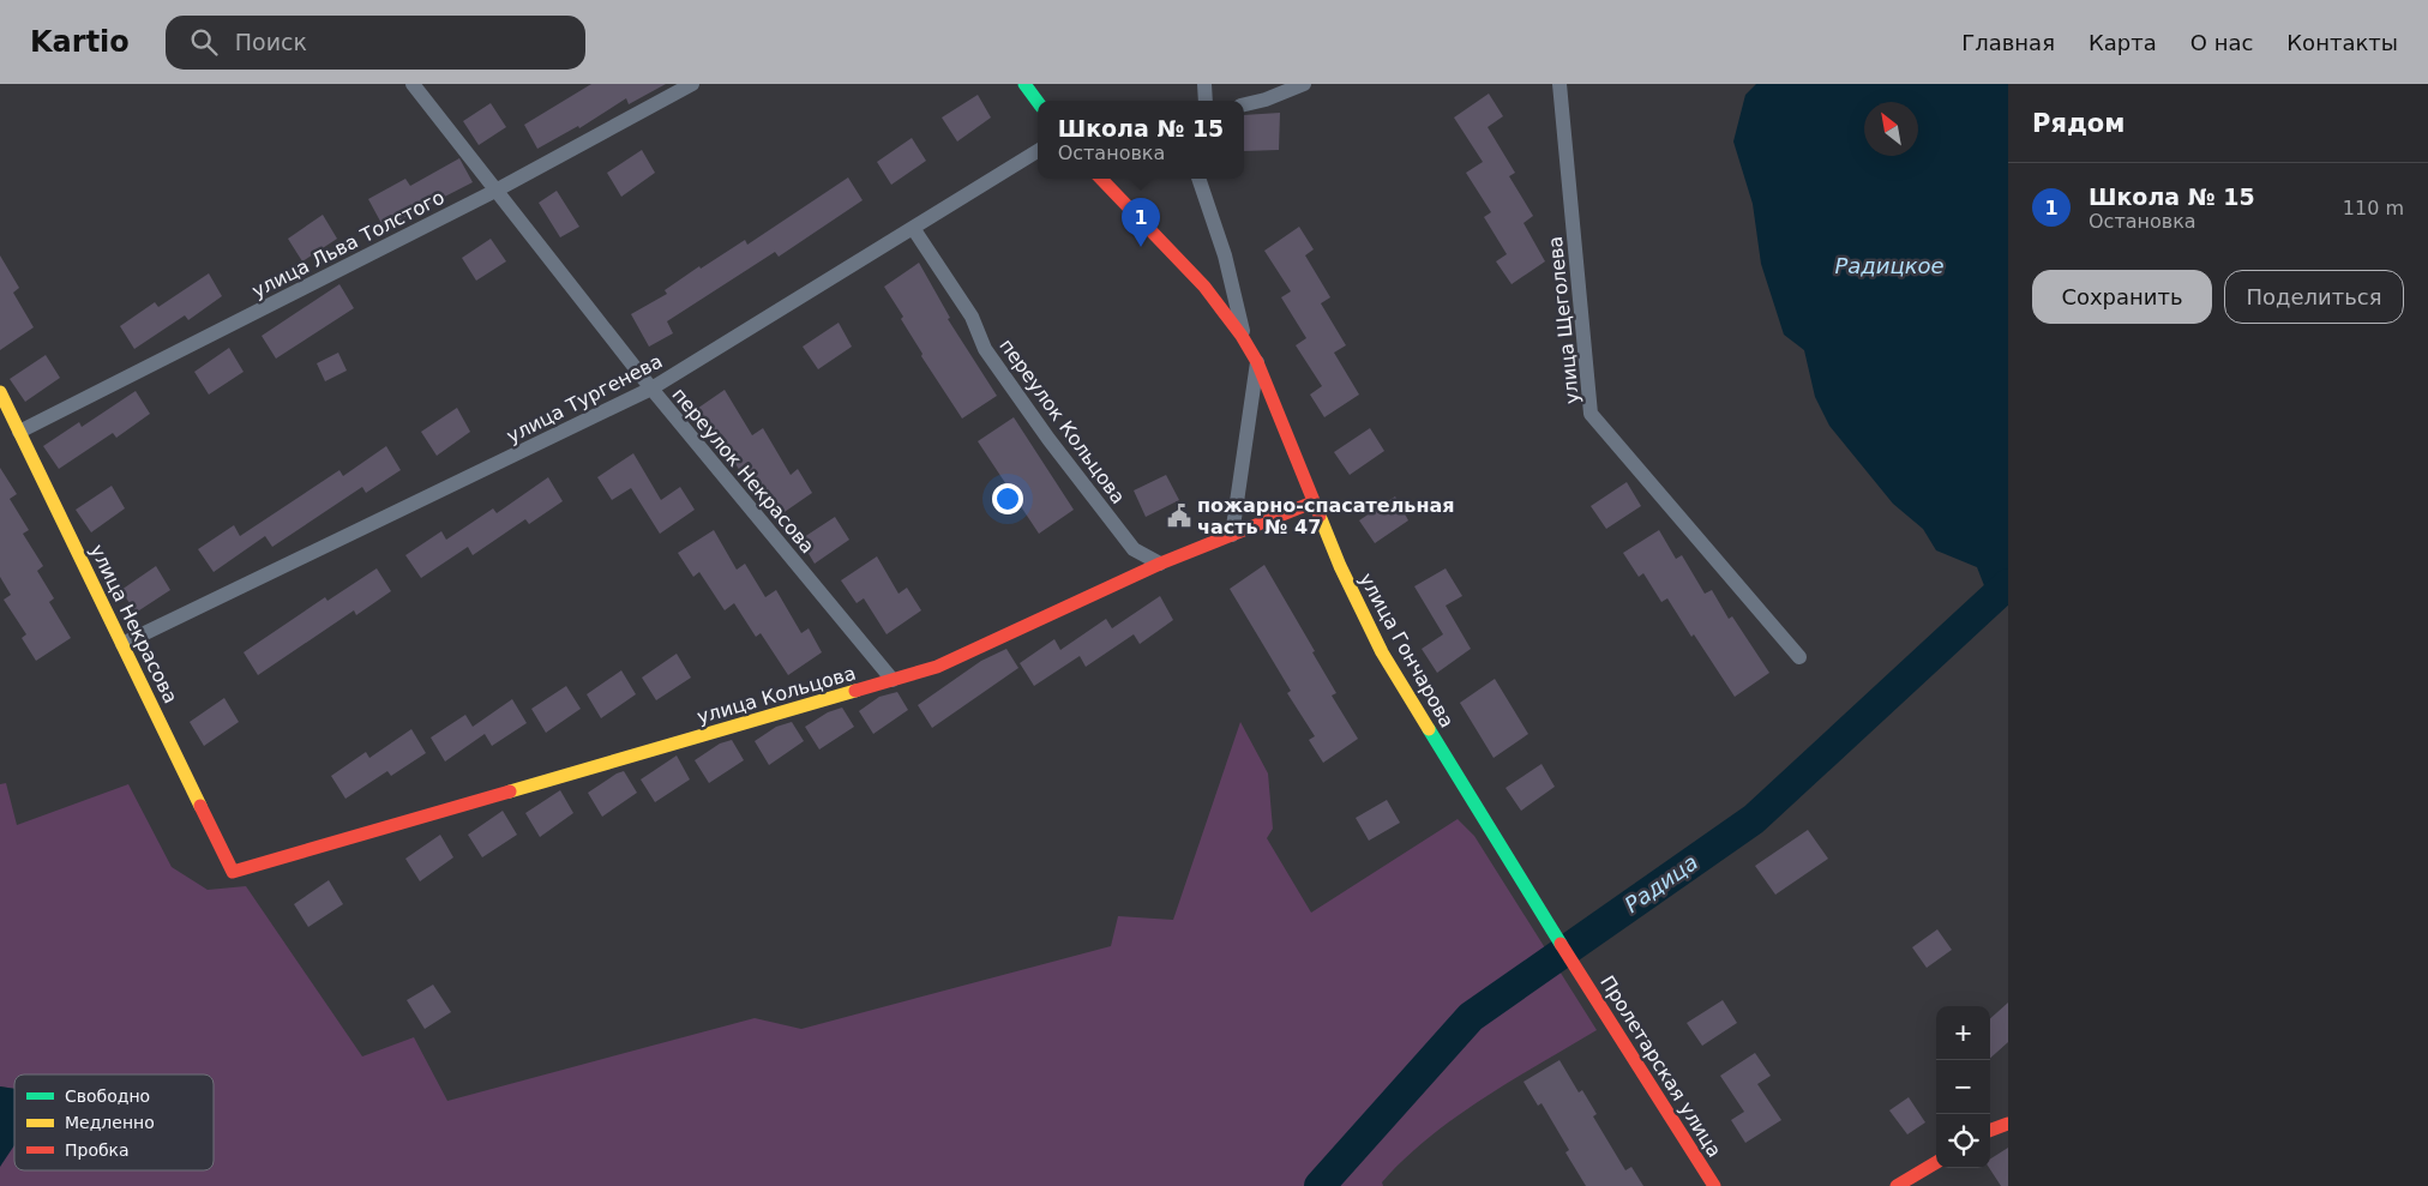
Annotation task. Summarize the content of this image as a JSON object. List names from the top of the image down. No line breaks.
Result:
{"streets":{"street":["улица Льва Толстого","улица Щеголева","улица Тургенева","переулок Кольцова","переулок Некрасова","улица Некрасова","улица Гончарова","улица Кольцова","Пролетарская улица"]},"crossings":[["улица Льва Толстого","переулок Некрасова"],["улица Льва Толстого","улица Некрасова"],["улица Тургенева","переулок Кольцова"],["улица Тургенева","переулок Некрасова"],["улица Тургенева","улица Некрасова"],["переулок Кольцова","улица Кольцова"],["переулок Некрасова","улица Кольцова"],["улица Некрасова","улица Кольцова"],["улица Гончарова","улица Кольцова"],["улица Гончарова","Пролетарская улица"]],"water":["Радицкое","Радица"],"places":{"public building":["пожарно-спасательная часть № 47"]},"legend":["Свободно","Медленно","Пробка"],"north":"top left","page":{"header":"Kartio","search":"Поиск","nav":["Главная","Карта","О нас","Контакты"],"heading":"Рядом","popup":["Школа № 15","Остановка"],"list":[{"mark":"1","name":"Школа № 15","note":"Остановка","value":"110 m"}],"pins":"1","buttons":["Сохранить","Поделиться"],"map_buttons":["+","−"]}}
